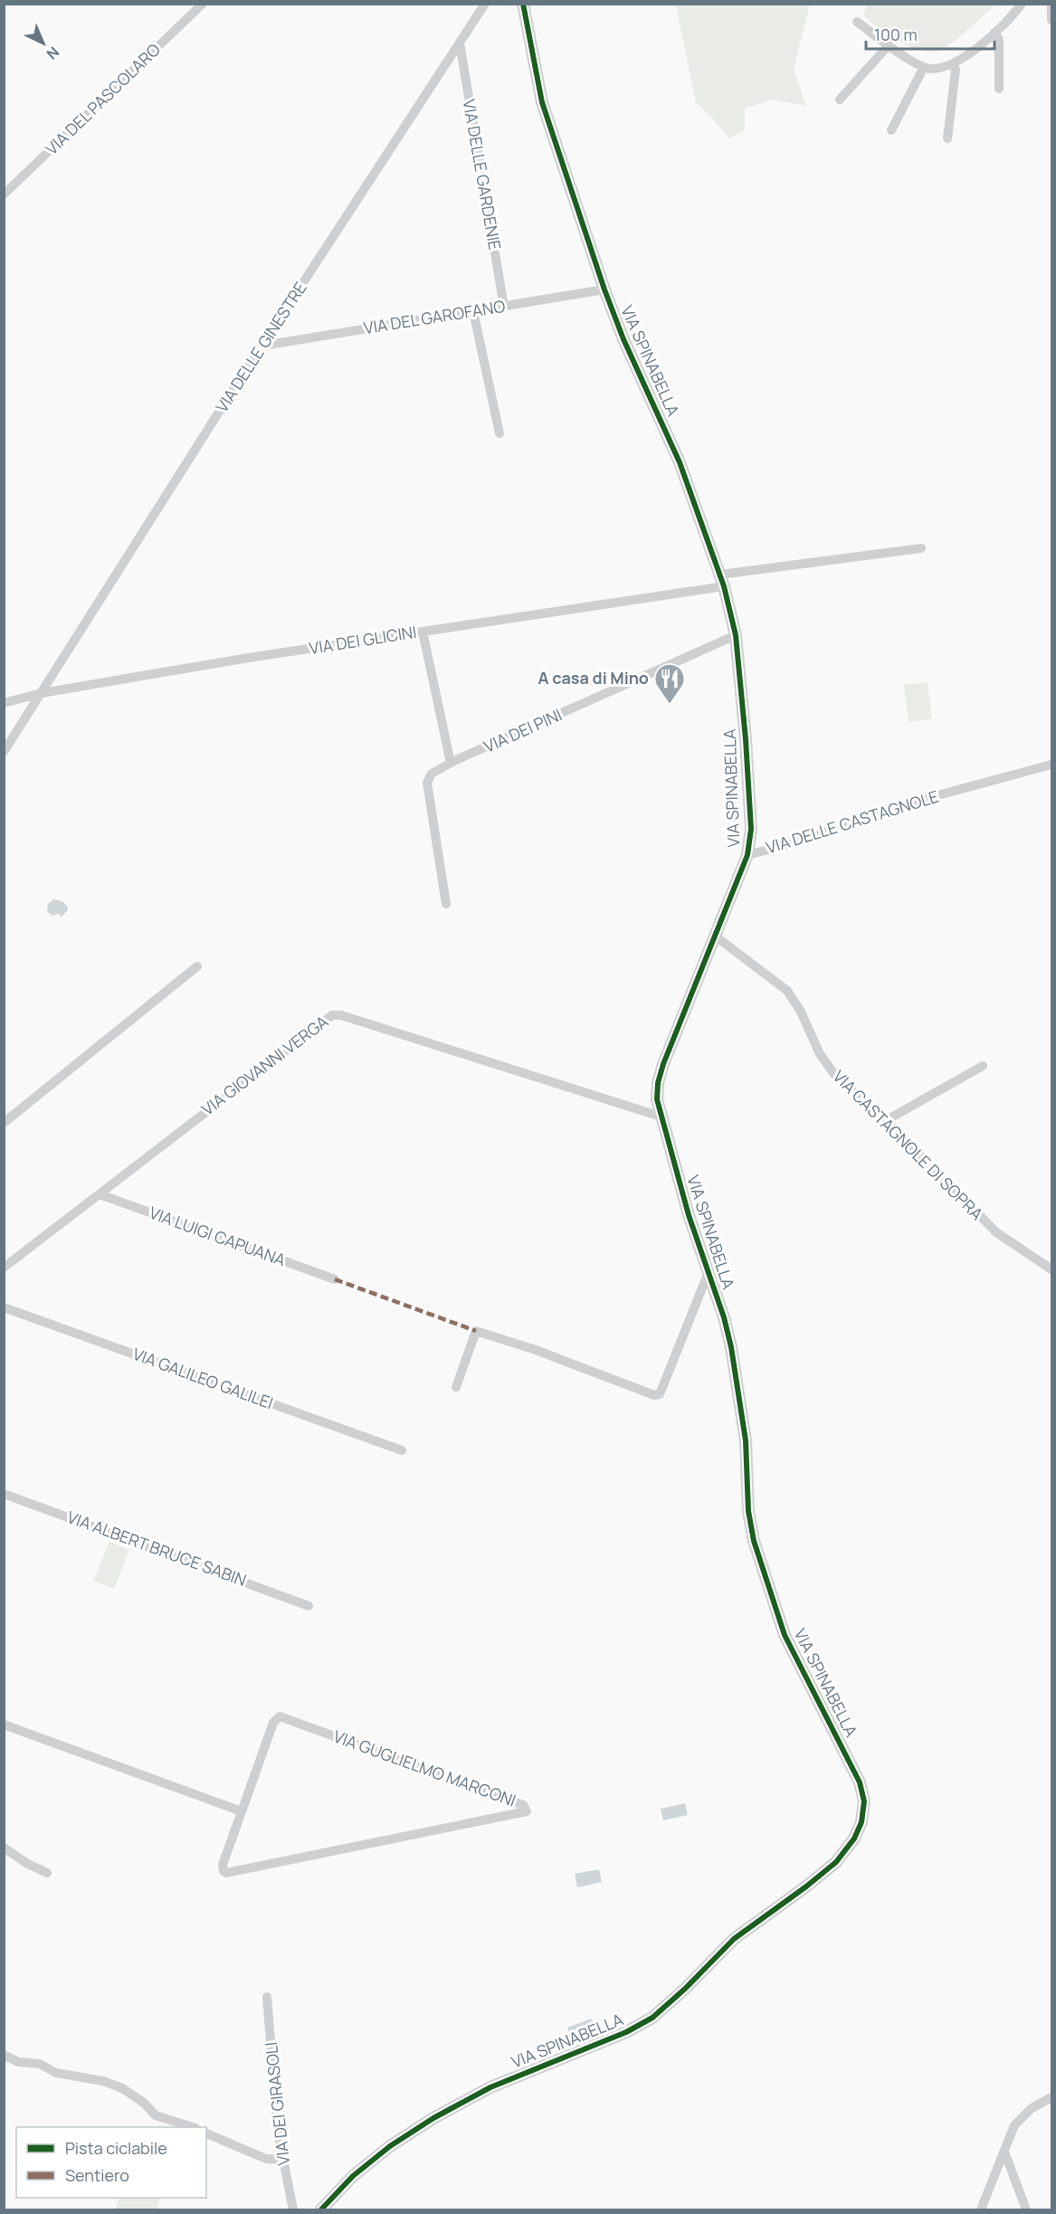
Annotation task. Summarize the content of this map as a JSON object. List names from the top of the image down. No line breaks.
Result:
{"streets":{"street":["VIA DEL PASCOLARO","VIA DELLE GARDENIE","VIA DEL GAROFANO","VIA DELLE GINESTRE","VIA SPINABELLA","VIA DEI GLICINI","VIA DEI PINI","VIA DELLE CASTAGNOLE","VIA GIOVANNI VERGA","VIA CASTAGNOLE DI SOPRA","VIA LUIGI CAPUANA","VIA GALILEO GALILEI","VIA ALBERT BRUCE SABIN","VIA GUGLIELMO MARCONI","VIA DEI GIRASOLI"]},"crossings":[["VIA DELLE GARDENIE","VIA DEL GAROFANO"],["VIA DELLE GARDENIE","VIA DELLE GINESTRE"],["VIA DEL GAROFANO","VIA DELLE GINESTRE"],["VIA DEL GAROFANO","VIA SPINABELLA"],["VIA DELLE GINESTRE","VIA DEI GLICINI"],["VIA SPINABELLA","VIA DEI GLICINI"],["VIA SPINABELLA","VIA DEI PINI"],["VIA SPINABELLA","VIA DELLE CASTAGNOLE"],["VIA SPINABELLA","VIA GIOVANNI VERGA"],["VIA SPINABELLA","VIA CASTAGNOLE DI SOPRA"],["VIA GIOVANNI VERGA","VIA LUIGI CAPUANA"]],"places":{"restaurant":["A casa di Mino"]},"legend":["Pista ciclabile","Sentiero"],"scale_bar":"100 m","north":"bottom right"}
